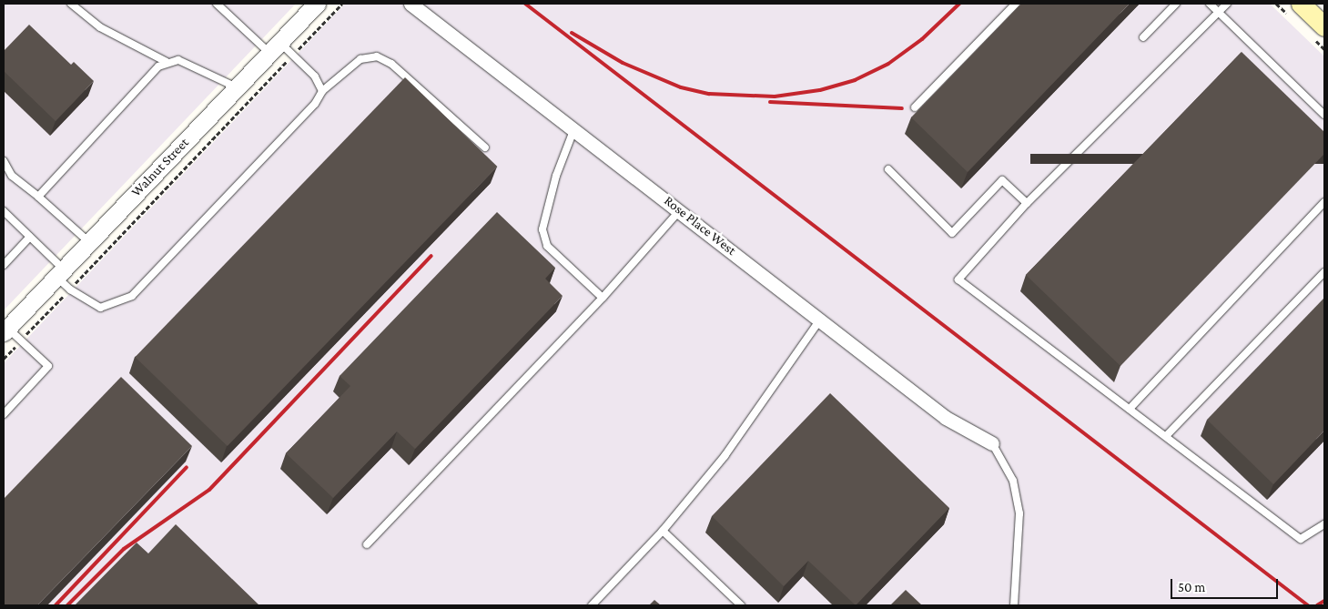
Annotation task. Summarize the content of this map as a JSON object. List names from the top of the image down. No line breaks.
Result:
{"streets":{"street":["Walnut Street","Rose Place West"]},"scale_bar":"50 m"}
